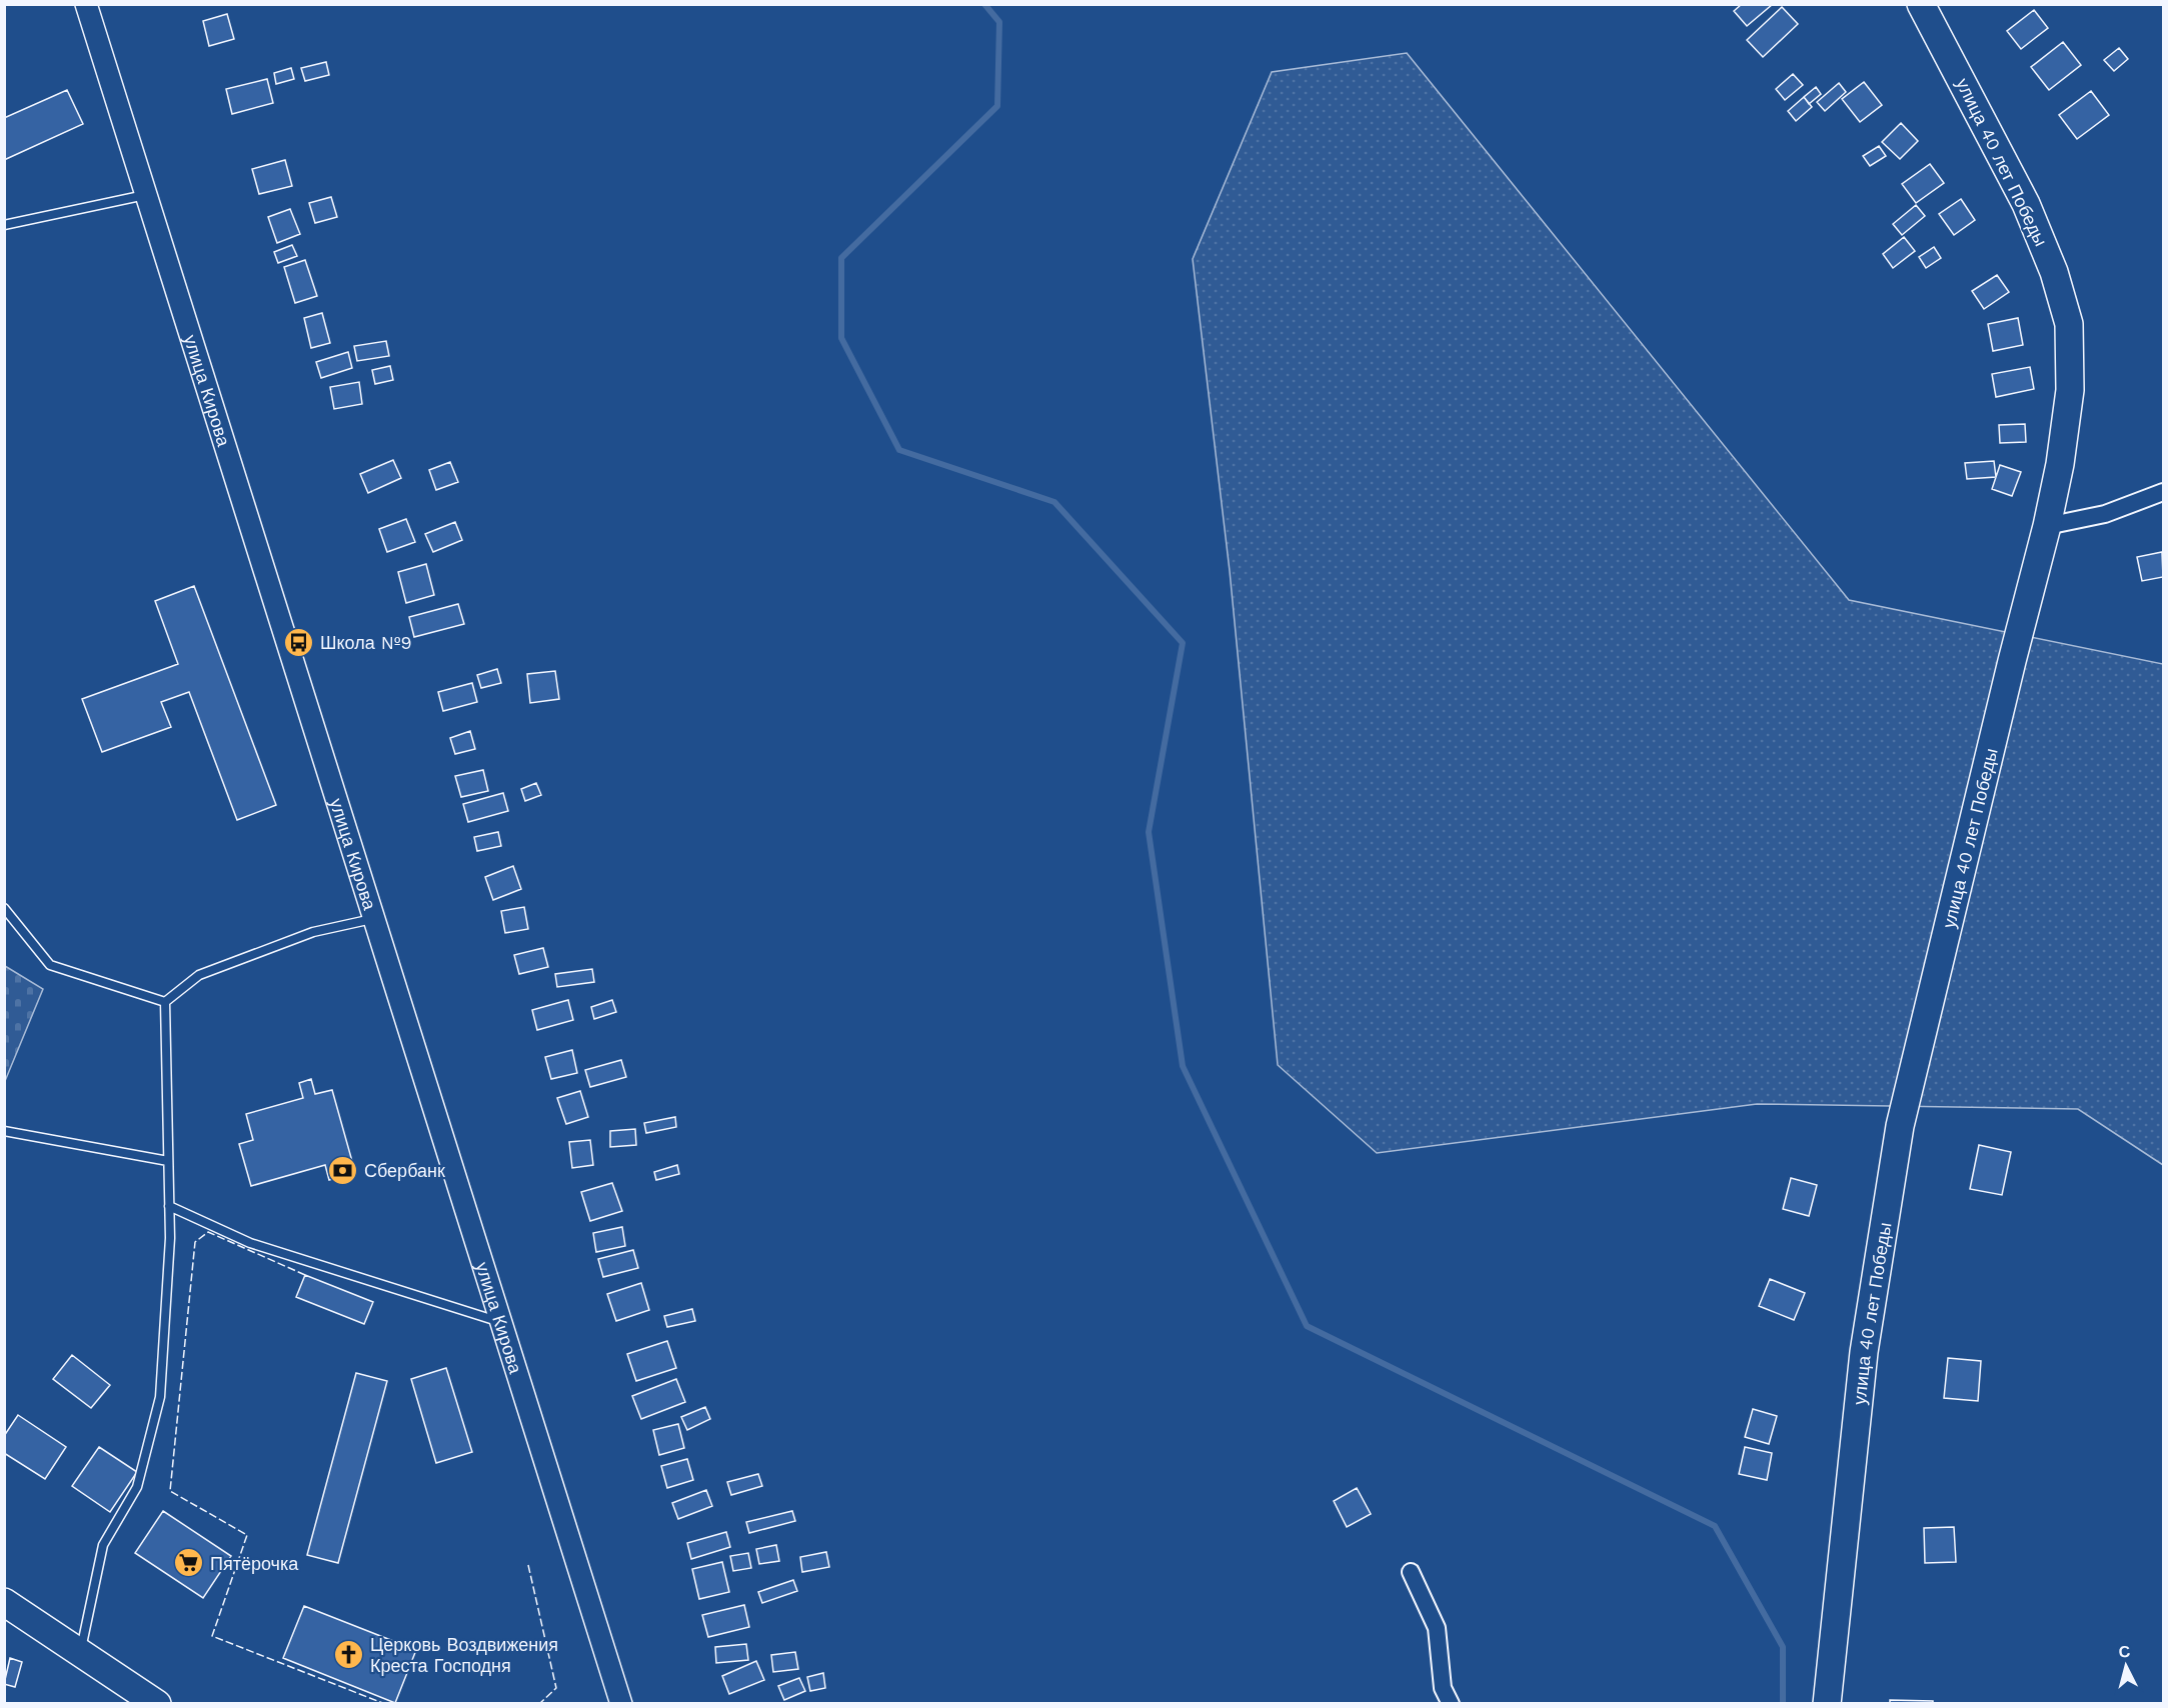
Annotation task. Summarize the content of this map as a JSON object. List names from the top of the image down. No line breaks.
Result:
{"streets":{"main road":["улица 40 лет Победы"],"street":["улица Кирова"]},"places":{"bus stop":["Школа №9"],"bank":["Сбербанк"],"supermarket":["Пятёрочка"],"church":["Церковь Воздвижения Креста Господня"]},"north":"top"}
